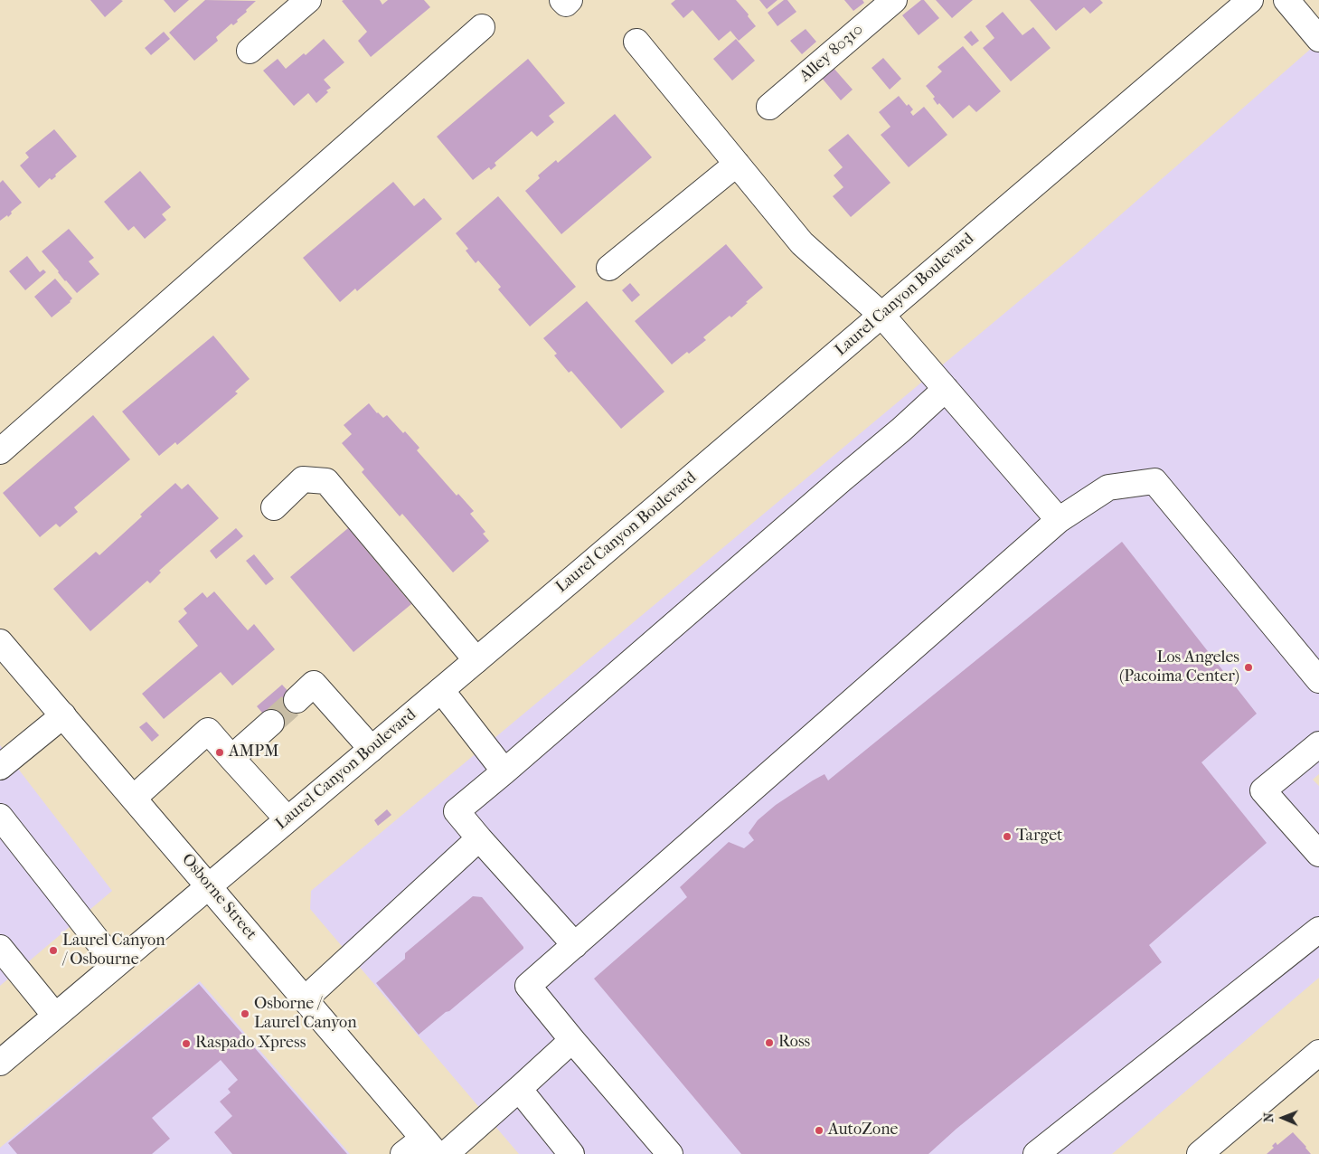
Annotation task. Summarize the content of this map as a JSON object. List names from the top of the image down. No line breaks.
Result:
{"streets":{"main road":["Alley 80310","Laurel Canyon Boulevard","Osborne Street"]},"crossings":[["Laurel Canyon Boulevard","Osborne Street"]],"places":["Los Angeles (Pacoima Center)","AMPM","Target","Laurel Canyon / Osbourne","Osborne / Laurel Canyon","Ross","Raspado Xpress","AutoZone"],"north":"left"}
